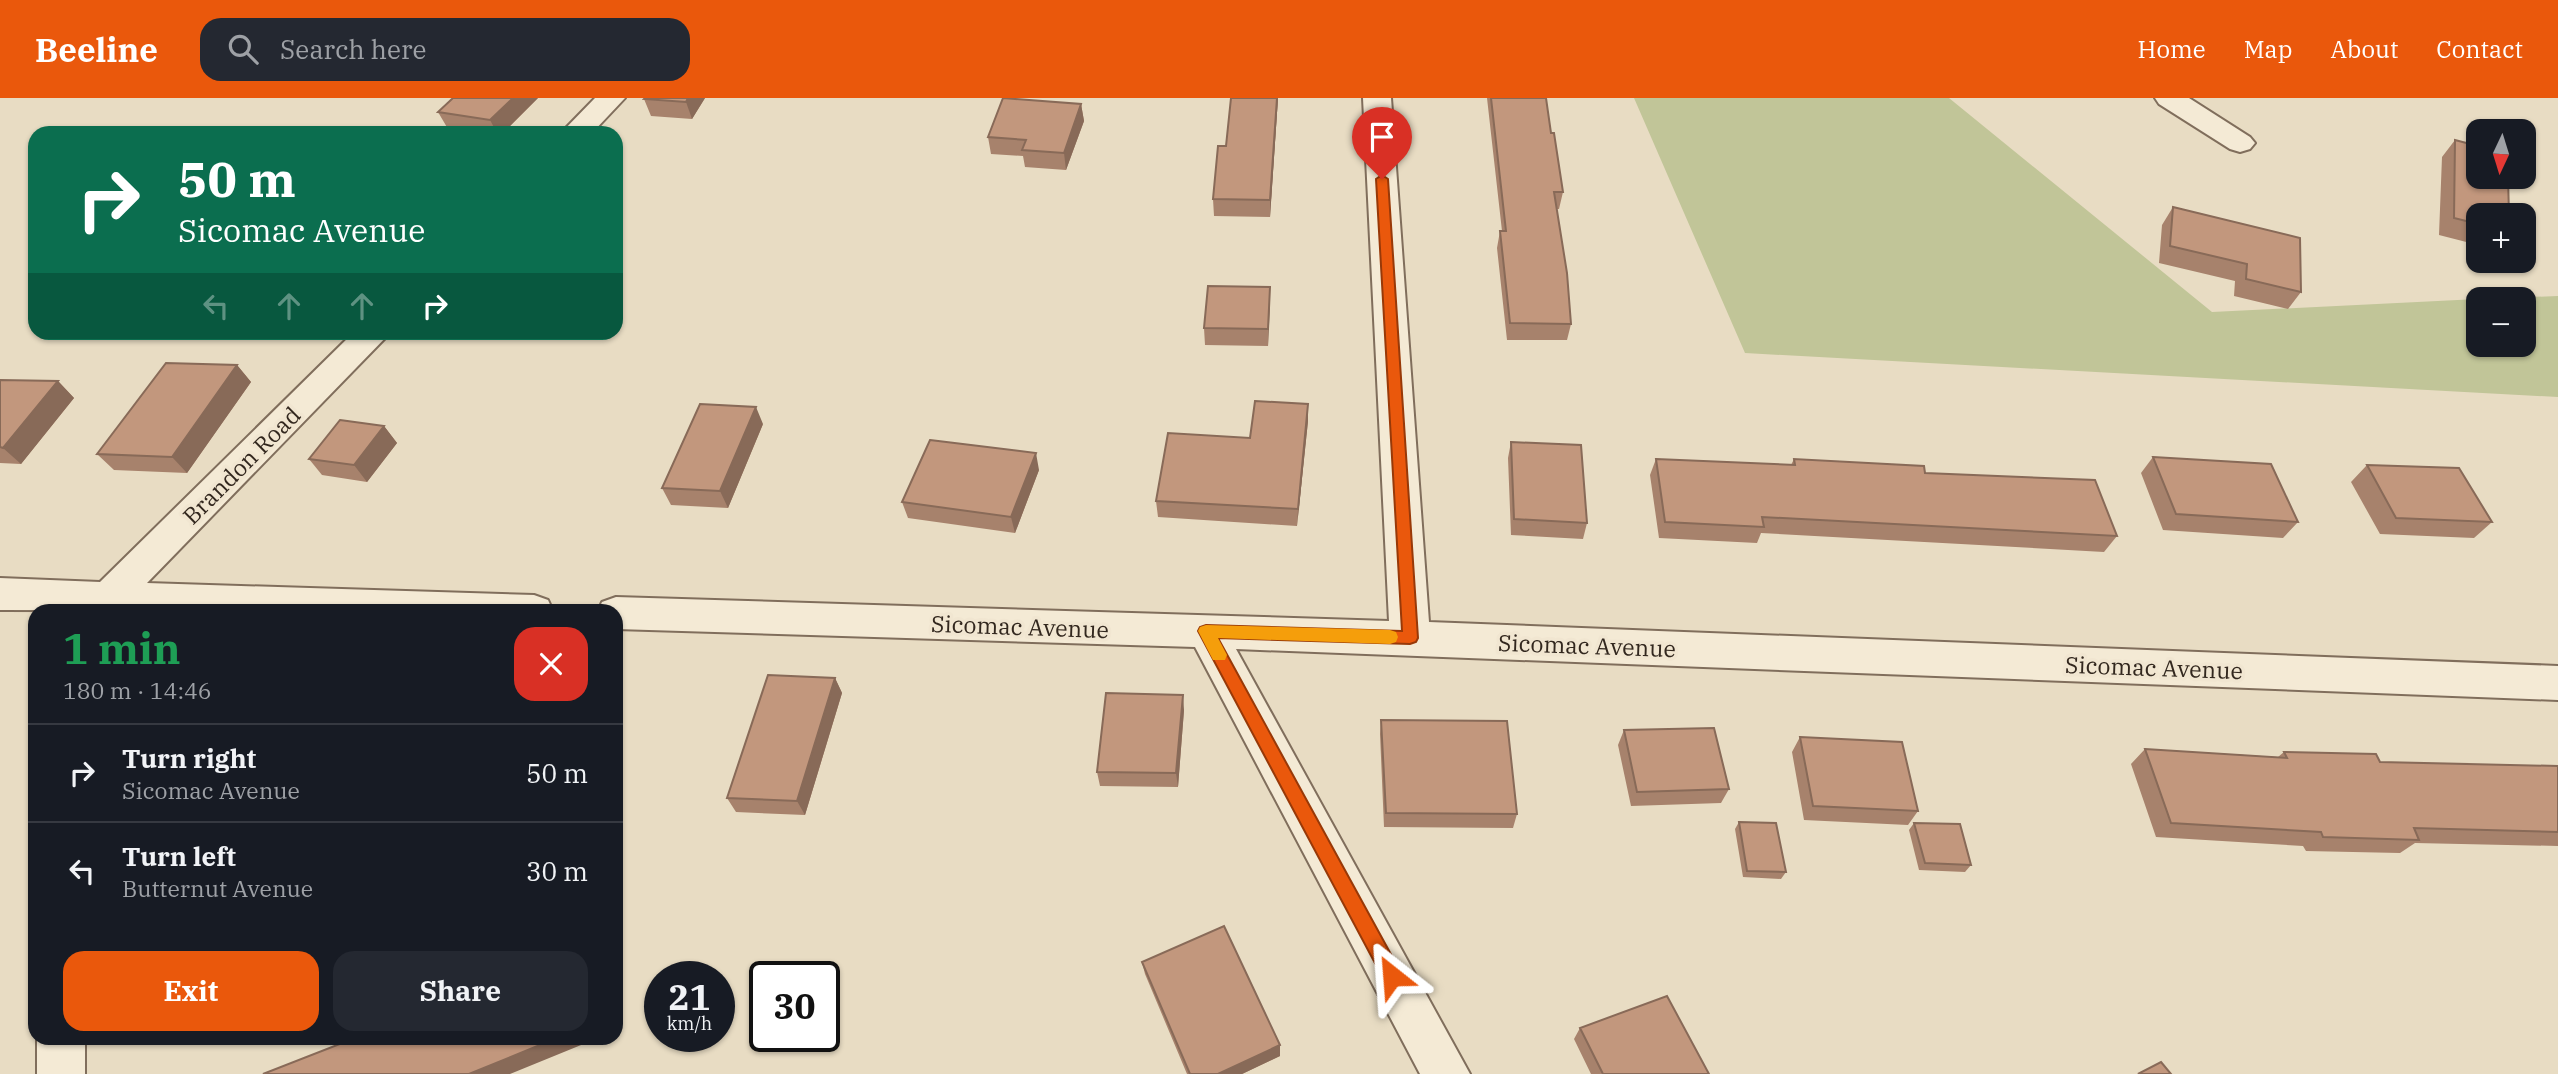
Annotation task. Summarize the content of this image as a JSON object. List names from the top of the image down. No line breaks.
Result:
{"streets":{"street":["Brandon Road","Sicomac Avenue"]},"north":"bottom","page":{"header":"Beeline","search":"Search here","nav":["Home","Map","About","Contact"],"map_buttons":["+","−"],"turn":["50 m","Sicomac Avenue"],"heading":["1 min","180 m · 14:46"],"list":[{"name":"Turn right","note":"Sicomac Avenue","value":"50 m"},{"name":"Turn left","note":"Butternut Avenue","value":"30 m"}],"buttons":["Exit","Share"],"speed":"21 km/h","limit":"30"}}
